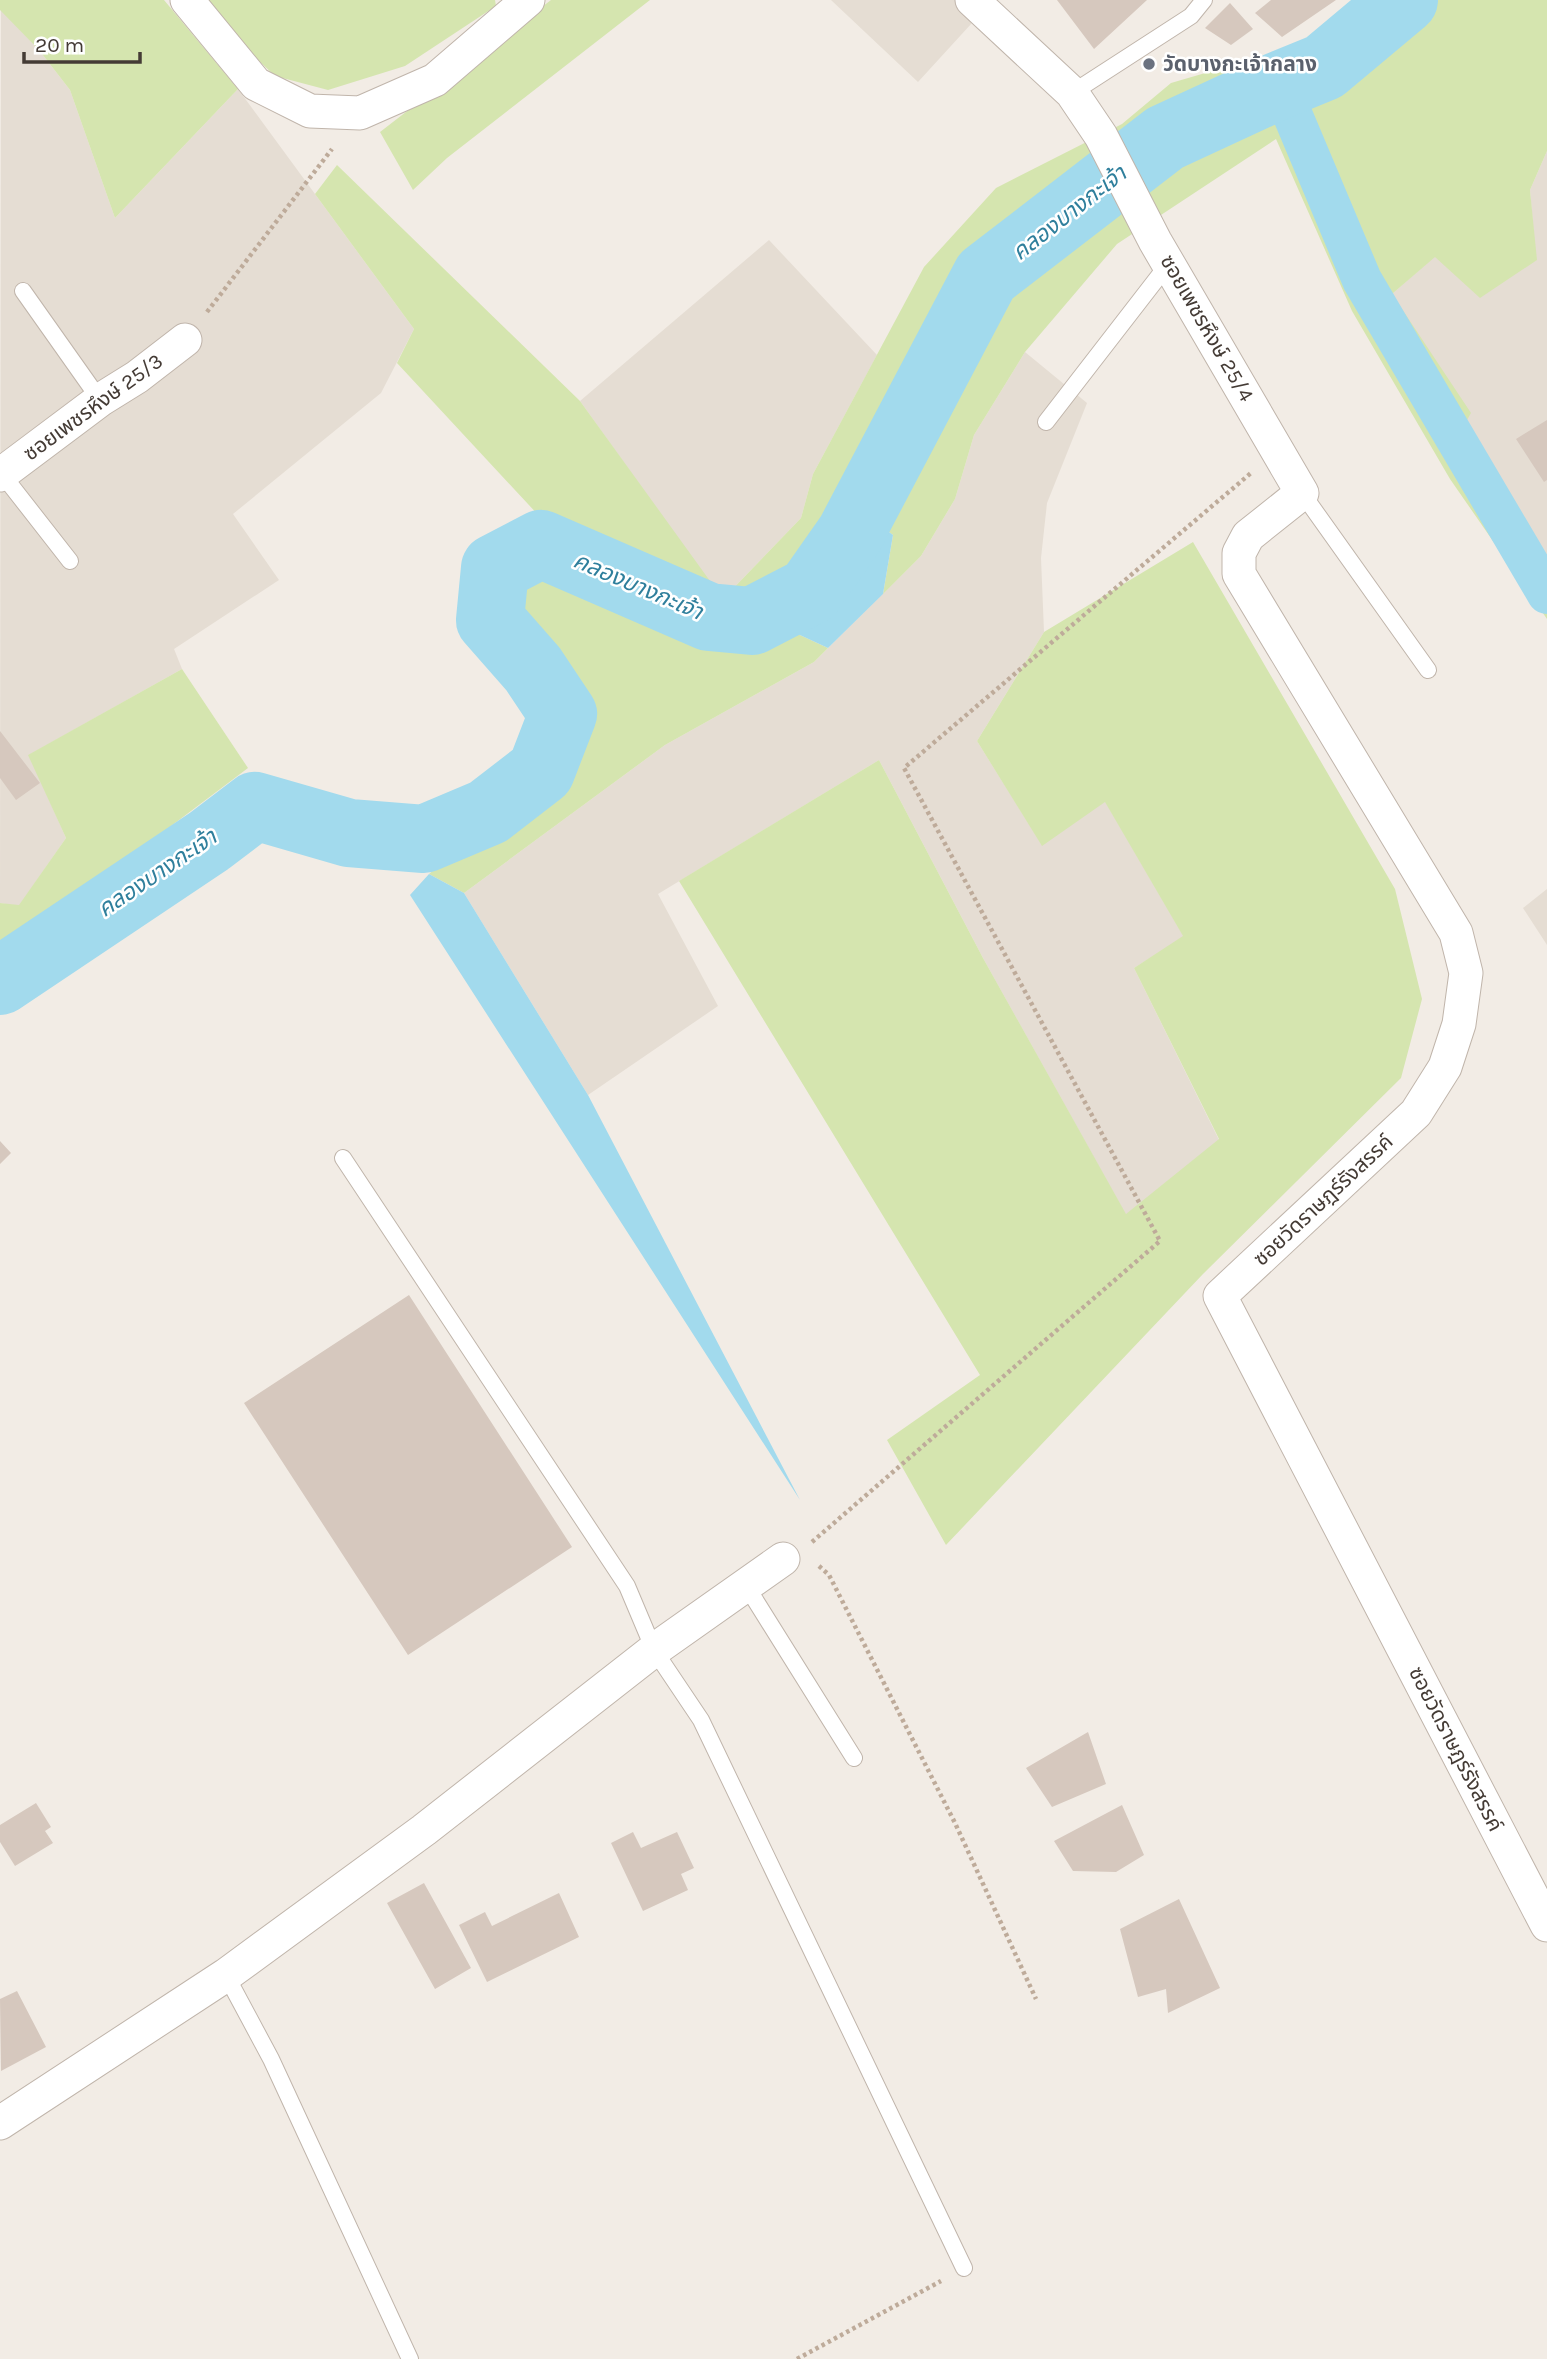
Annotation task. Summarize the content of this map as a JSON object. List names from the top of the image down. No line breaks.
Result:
{"streets":{"street":["ซอยเพชรหึงษ์ 25/4","ซอยเพชรหึงษ์ 25/3","ซอยวัดราษฎร์รังสรรค์"]},"crossings":[["ซอยเพชรหึงษ์ 25/4","ซอยวัดราษฎร์รังสรรค์"]],"water":["คลองบางกะเจ้า"],"places":["วัดบางกะเจ้ากลาง"],"scale_bar":"20 m"}
